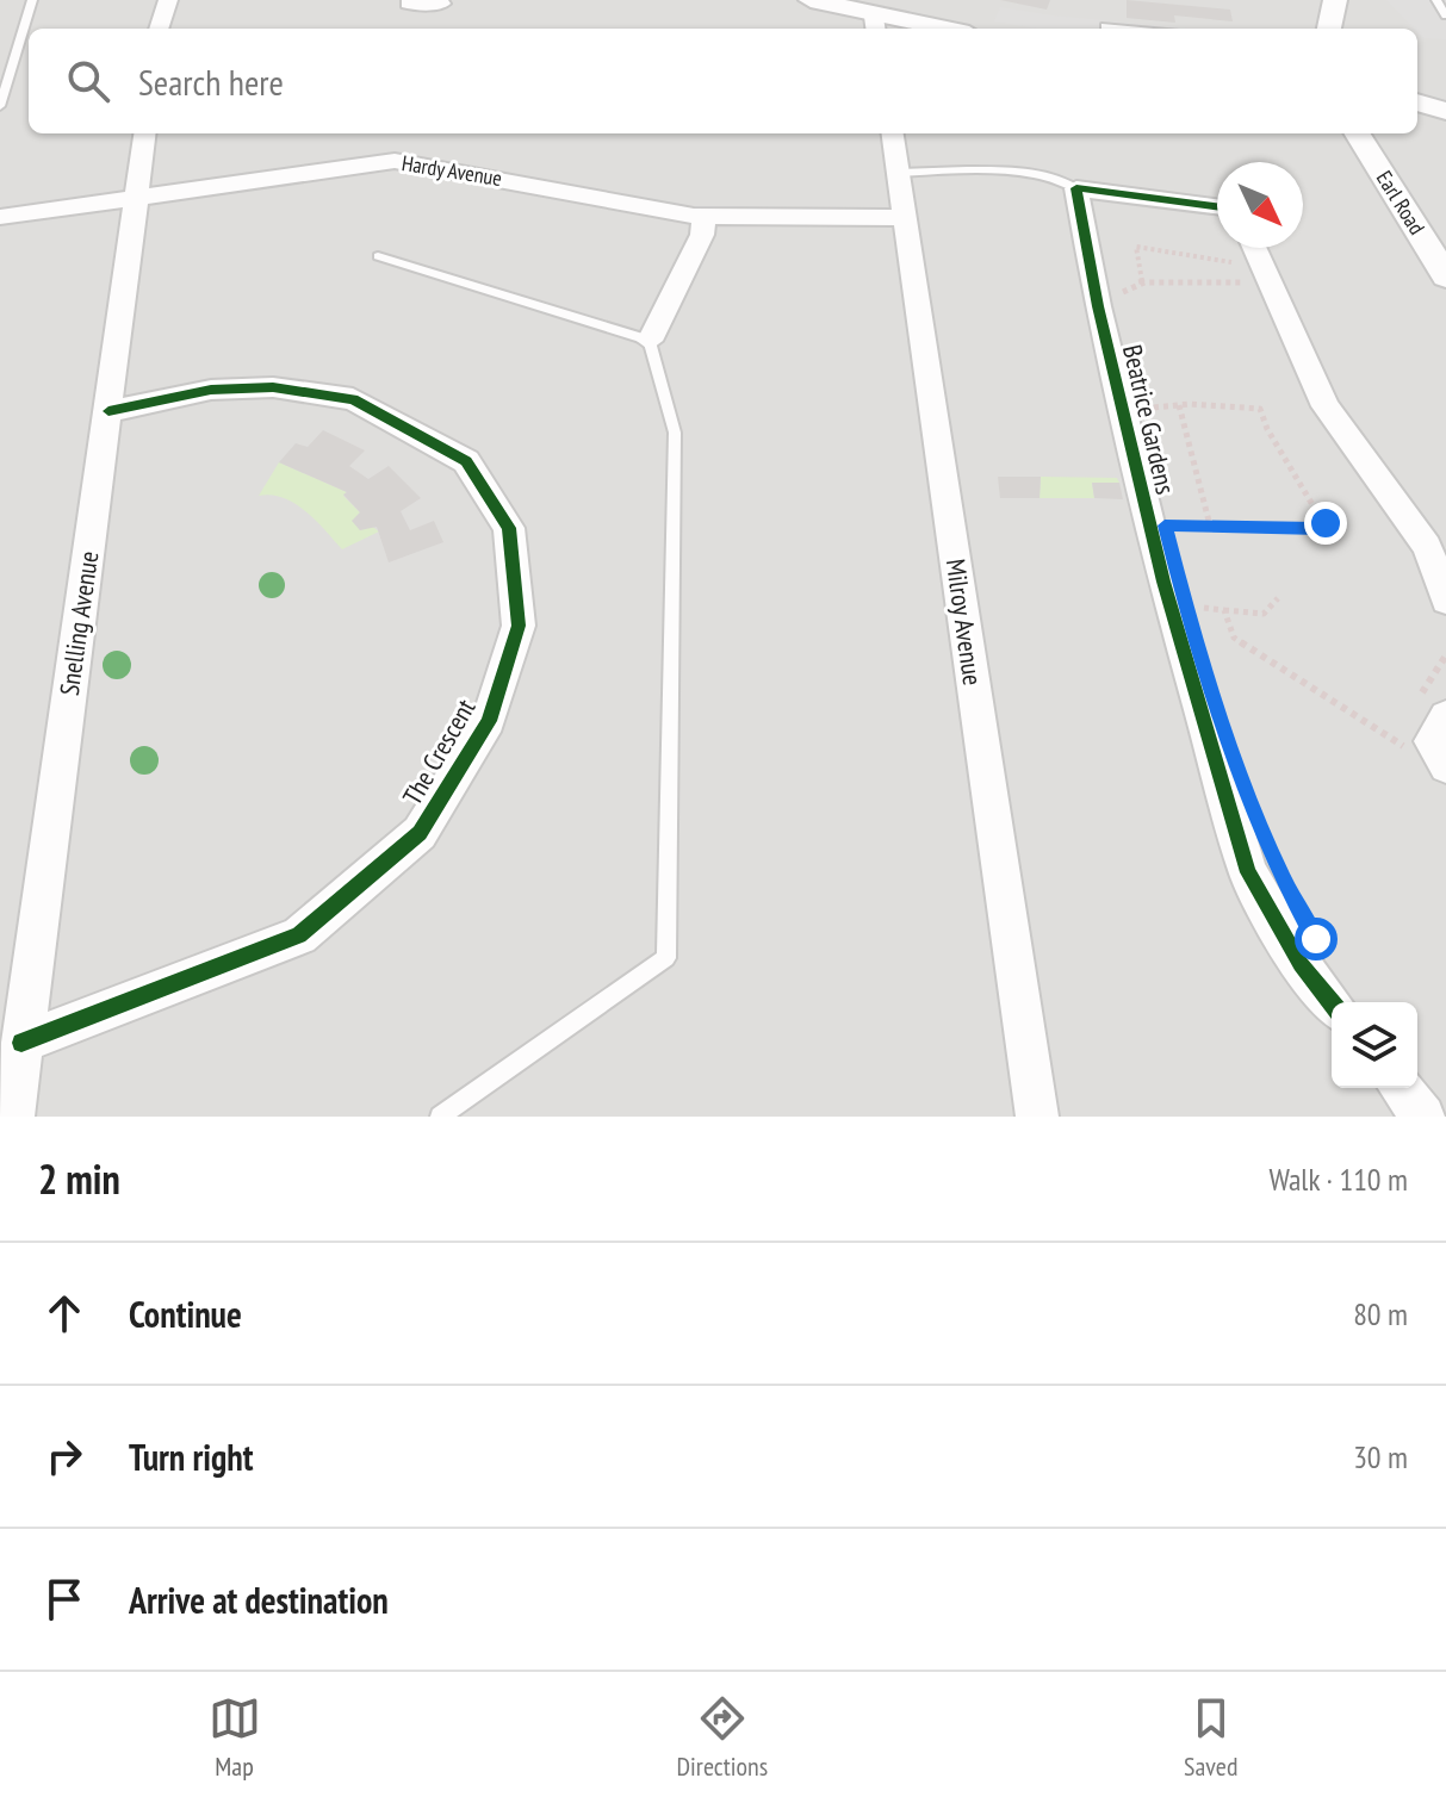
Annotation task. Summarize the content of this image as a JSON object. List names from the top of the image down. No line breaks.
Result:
{"streets":{"street":["Hardy Avenue","Earl Road","Beatrice Gardens","Milroy Avenue","Snelling Avenue","The Crescent"]},"crossings":[["Hardy Avenue","Milroy Avenue"],["Hardy Avenue","Snelling Avenue"],["Snelling Avenue","The Crescent"]],"north":"bottom right","page":{"search":"Search here","heading":["2 min","Walk · 110 m"],"list":[["Continue","80 m"],["Turn right","30 m"],"Arrive at destination"],"nav":["Map","Directions","Saved"]}}
